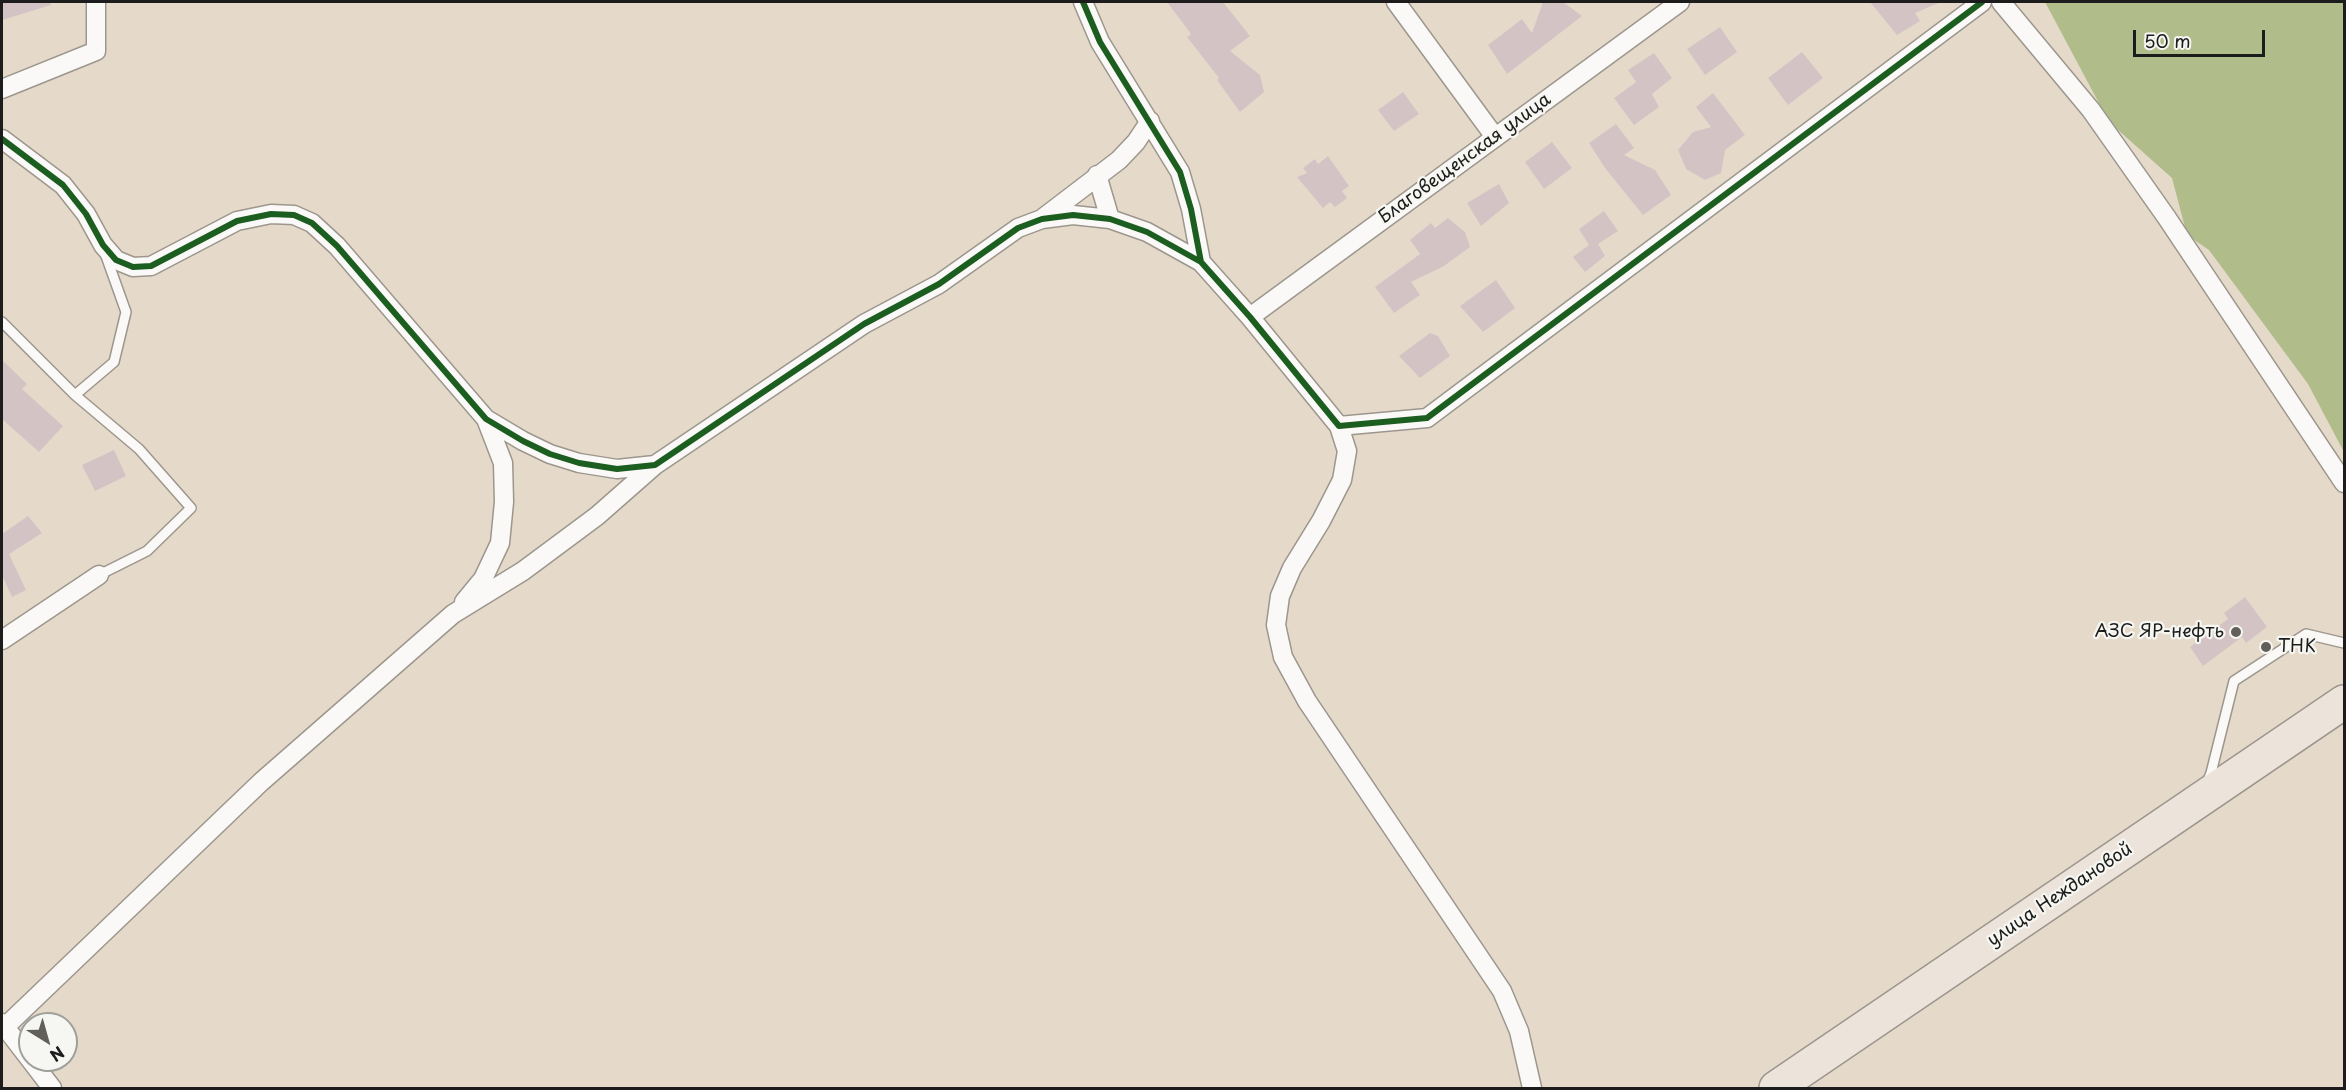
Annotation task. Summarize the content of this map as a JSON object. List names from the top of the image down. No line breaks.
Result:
{"streets":{"highway":["улица Неждановой"],"street":["Благовещенская улица"]},"places":["АЗС ЯР-нефть","ТНК"],"scale_bar":"50 m","north":"bottom right"}
